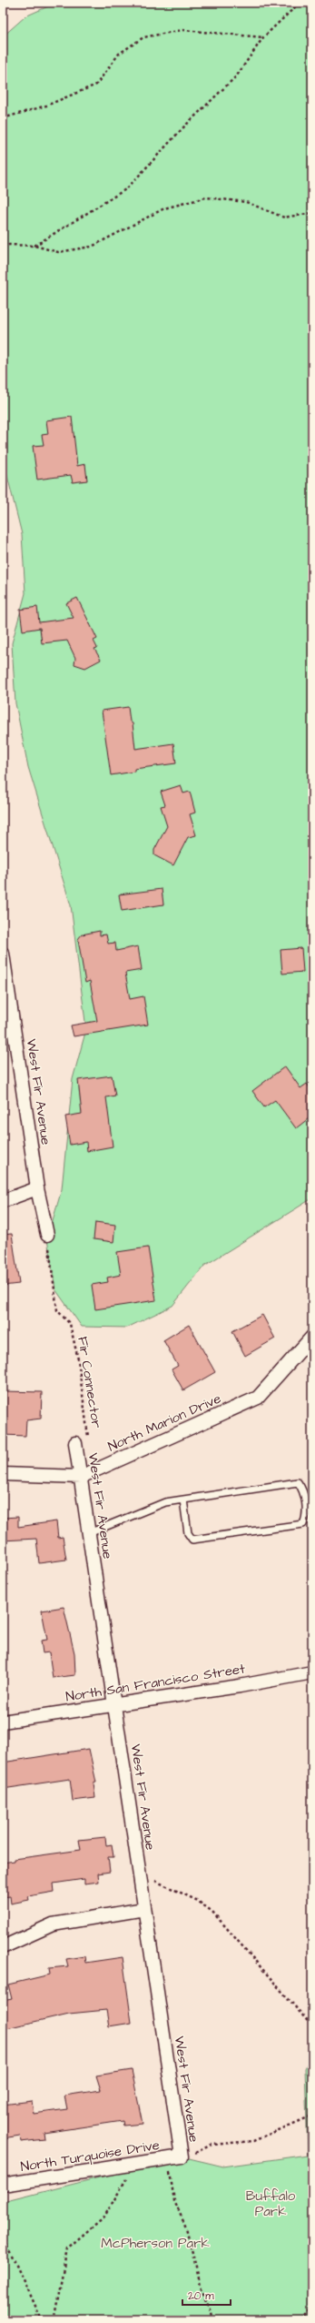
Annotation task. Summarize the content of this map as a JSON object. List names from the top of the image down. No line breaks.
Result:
{"streets":{"street":["West Fir Avenue","North Marion Drive","North San Francisco Street","North Turquoise Drive"],"path":["Fir Connector"]},"crossings":[["West Fir Avenue","Fir Connector"],["West Fir Avenue","North Marion Drive"],["West Fir Avenue","North San Francisco Street"],["West Fir Avenue","North Turquoise Drive"]],"parks":["Buffalo Park","McPherson Park"],"scale_bar":"20 m"}
